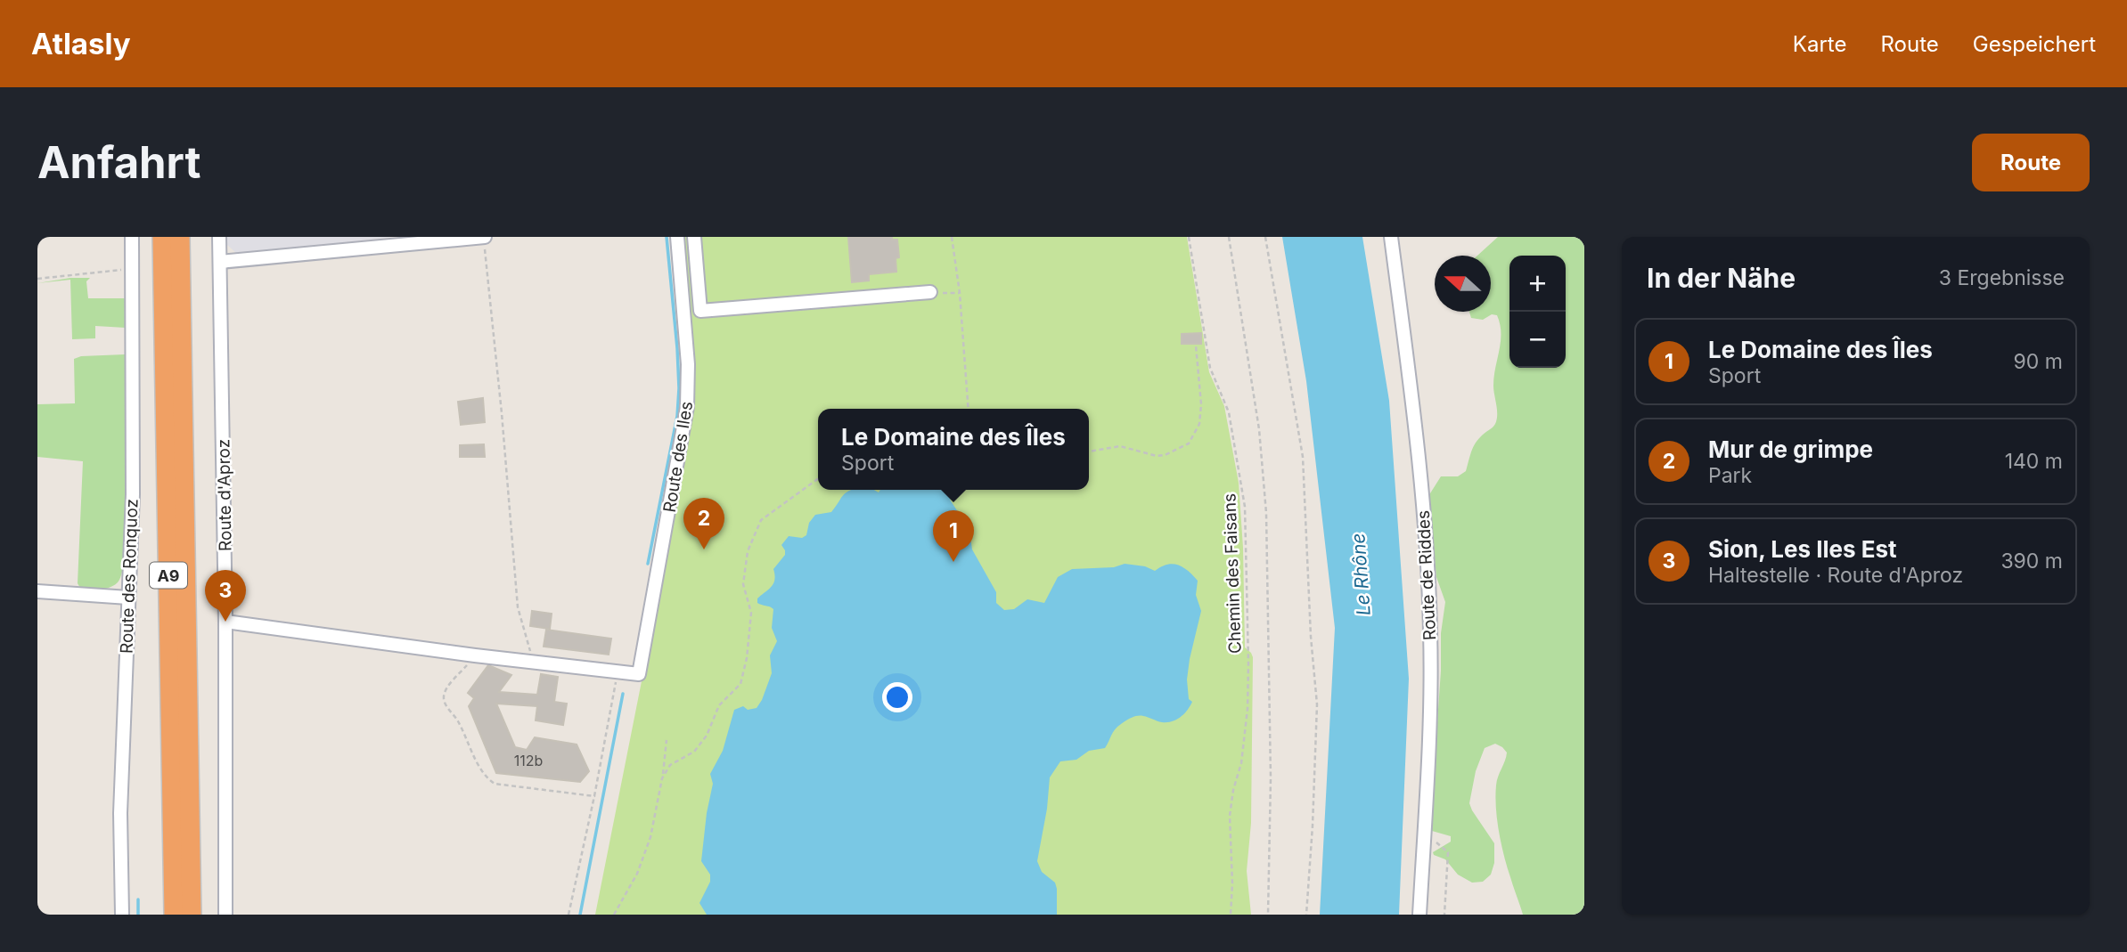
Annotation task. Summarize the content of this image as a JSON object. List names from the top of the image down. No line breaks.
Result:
{"streets":{"highway":["A9"],"street":["Route des Iles","Route d'Aproz","Route de Riddes","Route des Ronquoz"],"path":["Chemin des Faisans"]},"water":["Le Rhône"],"house_numbers":["112b"],"north":"left","page":{"header":"Atlasly","nav":["Karte","Route","Gespeichert"],"buttons":"Route","title":"Anfahrt","heading":["In der Nähe","3 Ergebnisse"],"map_buttons":["+","−"],"list":[{"mark":"1","name":"Le Domaine des Îles","note":"Sport","value":"90 m"},{"mark":"2","name":"Mur de grimpe","note":"Park","value":"140 m"},{"mark":"3","name":"Sion, Les Iles Est","note":"Haltestelle · Route d'Aproz","value":"390 m"}],"popup":["Le Domaine des Îles","Sport"],"pins":["2","1","3"]}}
